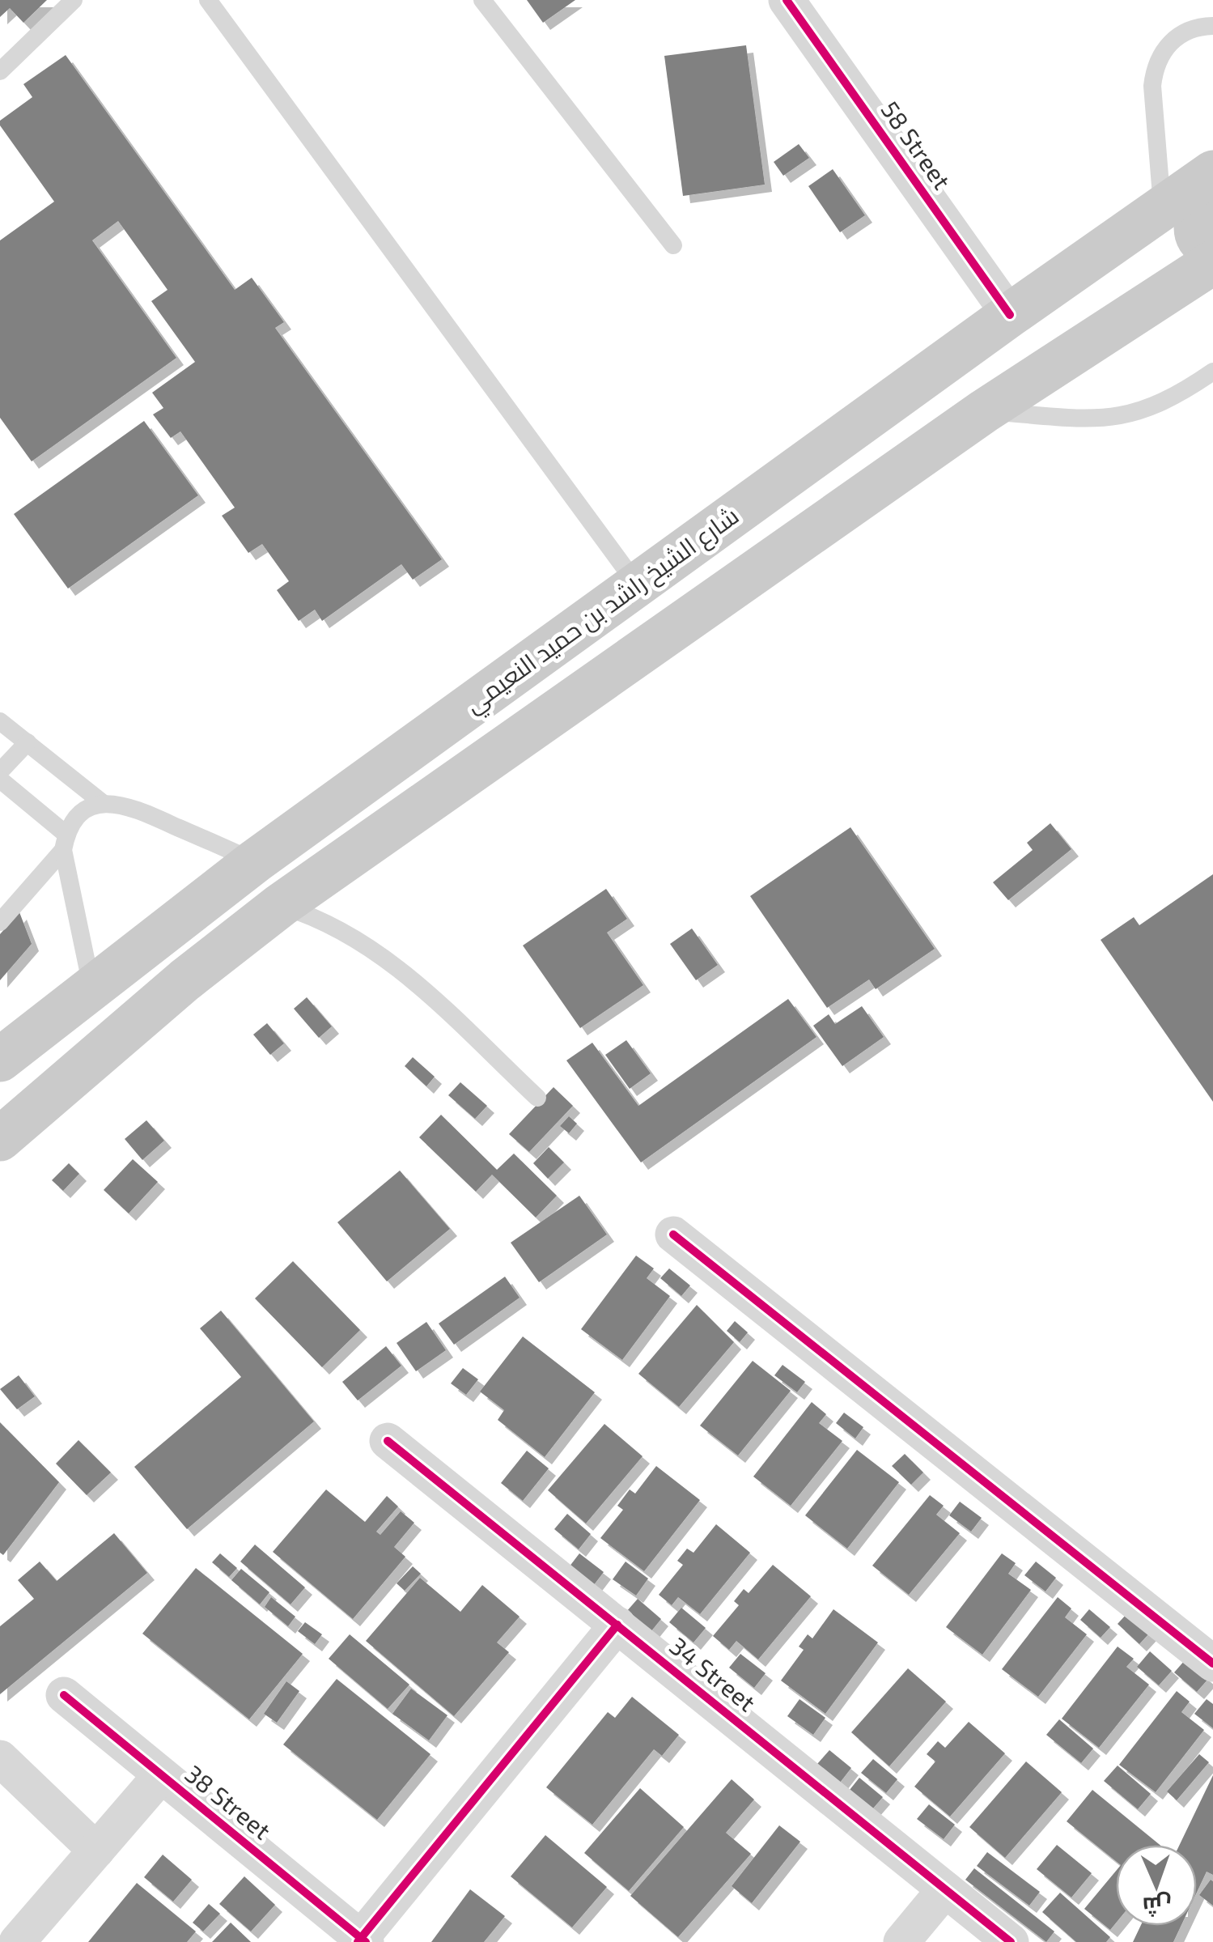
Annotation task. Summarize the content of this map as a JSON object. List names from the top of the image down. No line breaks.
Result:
{"streets":{"main road":["شارع الشيخ راشد بن حميد النعيمي"],"street":["58 Street","34 Street","38 Street"]},"crossings":[["58 Street","شارع الشيخ راشد بن حميد النعيمي"]],"north":"bottom"}
